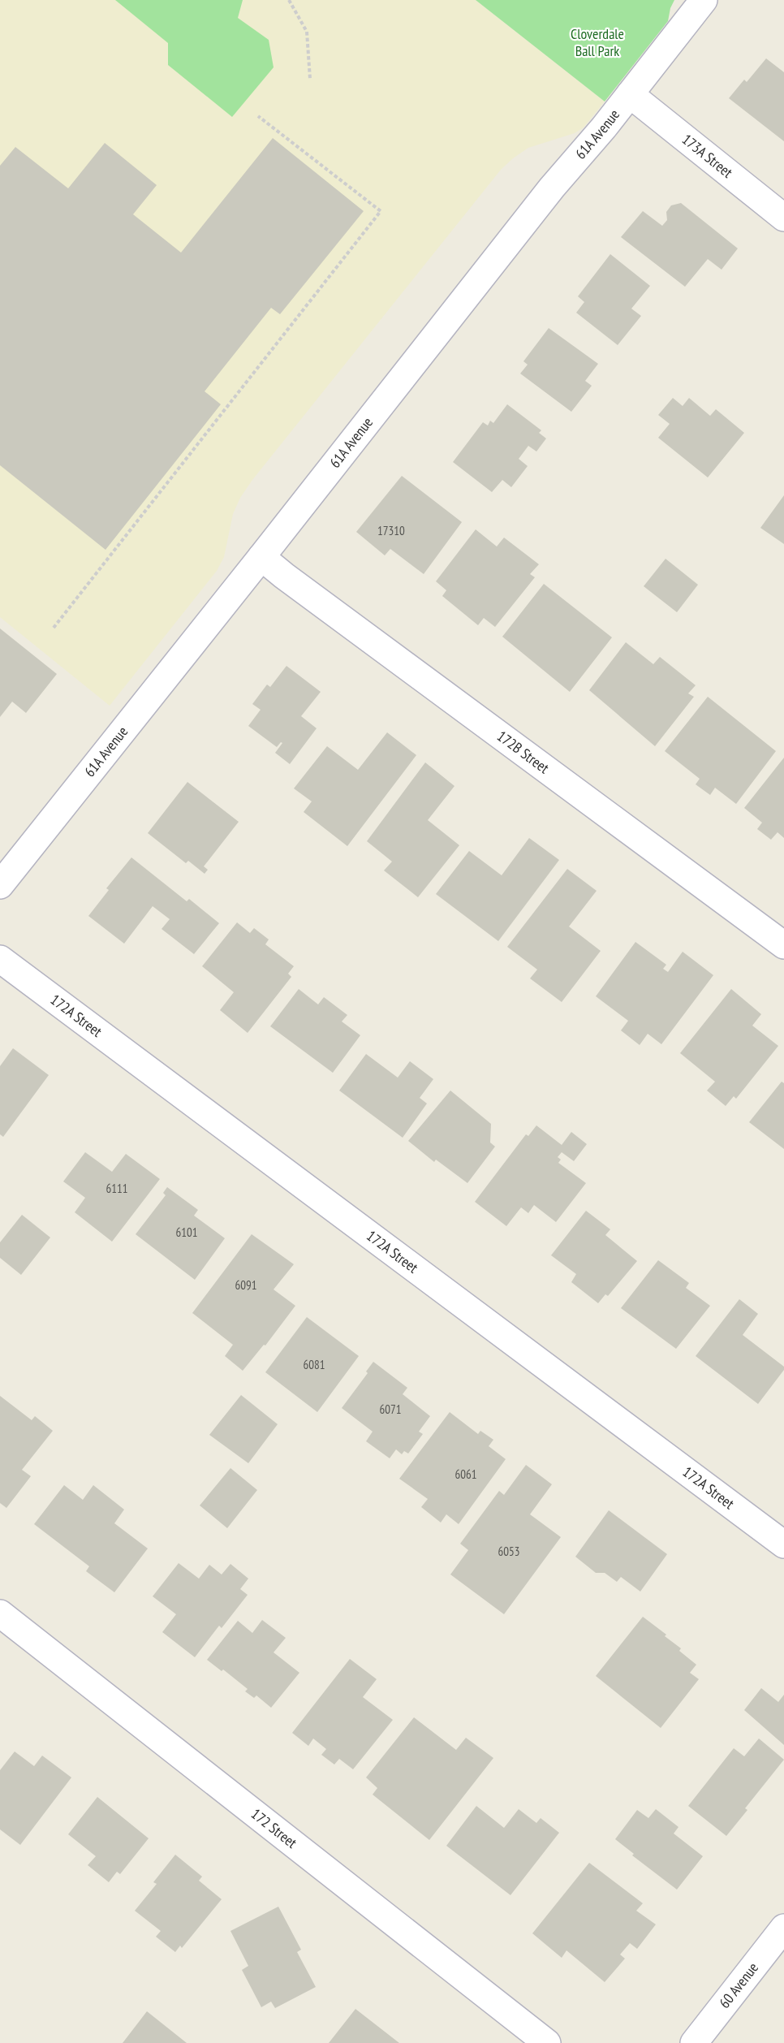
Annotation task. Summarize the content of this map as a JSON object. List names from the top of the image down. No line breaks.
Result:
{"streets":{"street":["61A Avenue","173A Street","172B Street","172A Street","172 Street","60 Avenue"]},"crossings":[["61A Avenue","173A Street"],["61A Avenue","172B Street"]],"parks":["Cloverdale Ball Park"],"house_numbers":["17310","6111","6101","6091","6081","6071","6061","6053"]}
